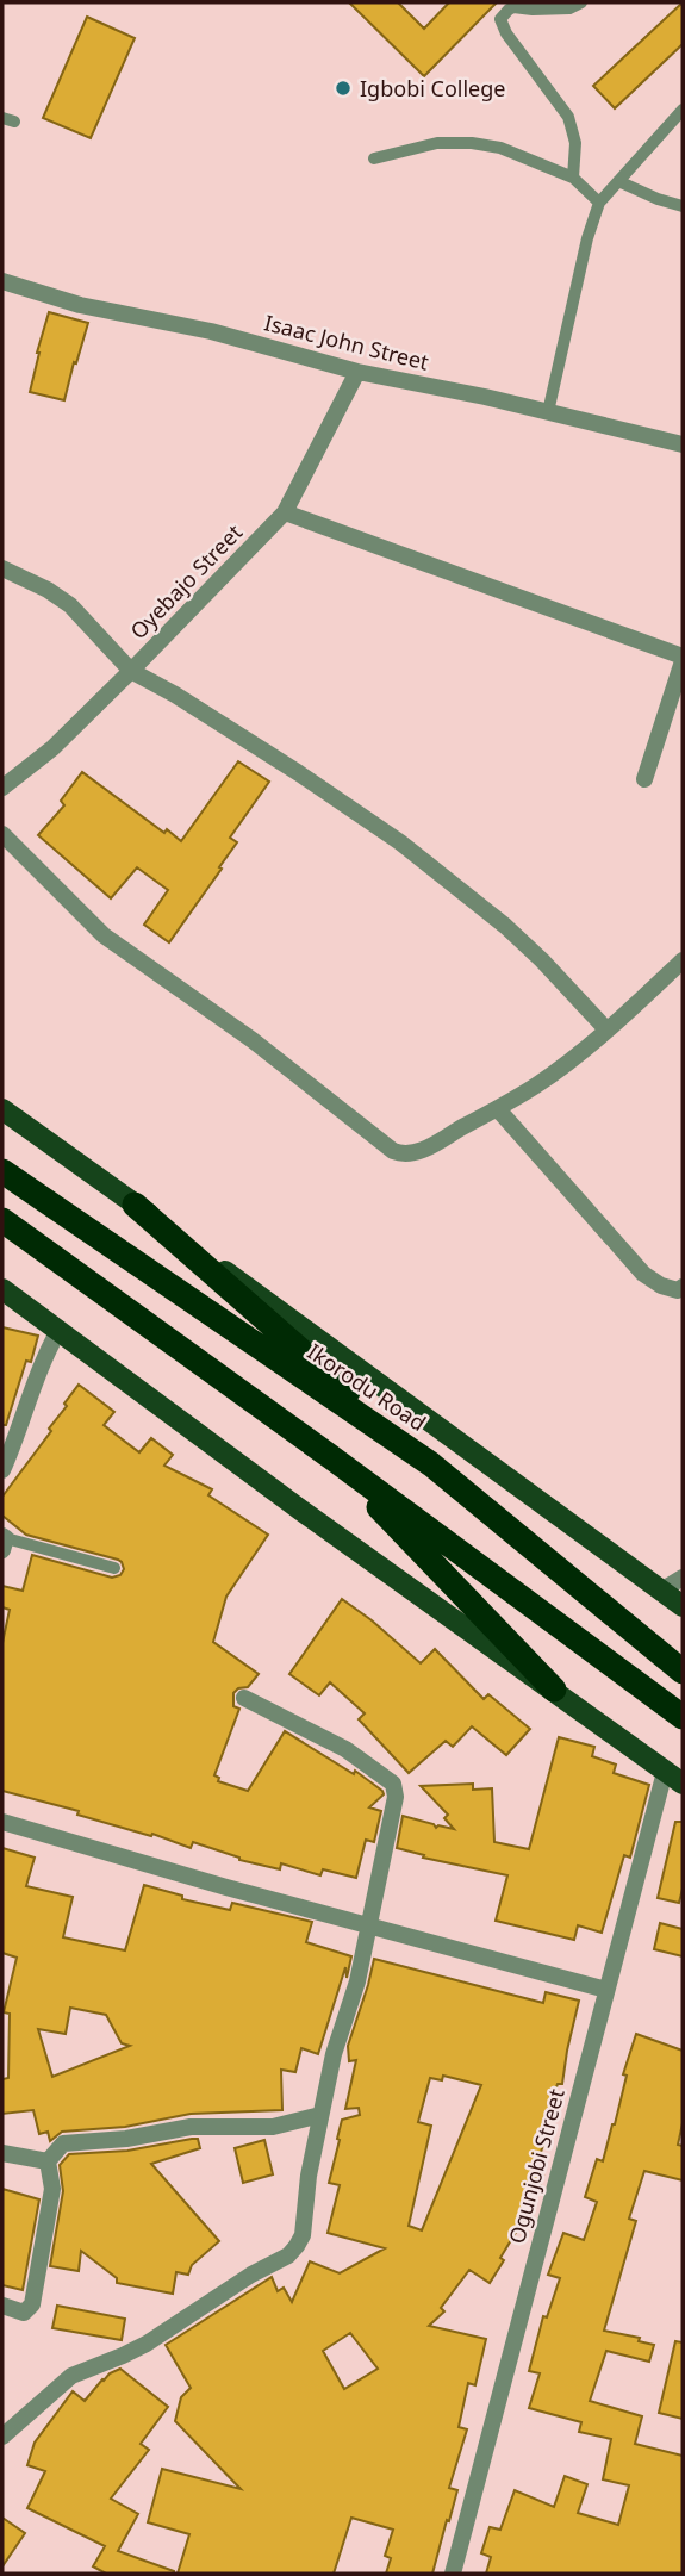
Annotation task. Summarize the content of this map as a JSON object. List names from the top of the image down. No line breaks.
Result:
{"streets":{"highway":["Ikorodu Road"],"street":["Isaac John Street","Oyebajo Street","Ogunjobi Street"]},"crossings":[["Isaac John Street","Oyebajo Street"]],"places":["Igbobi College"]}
